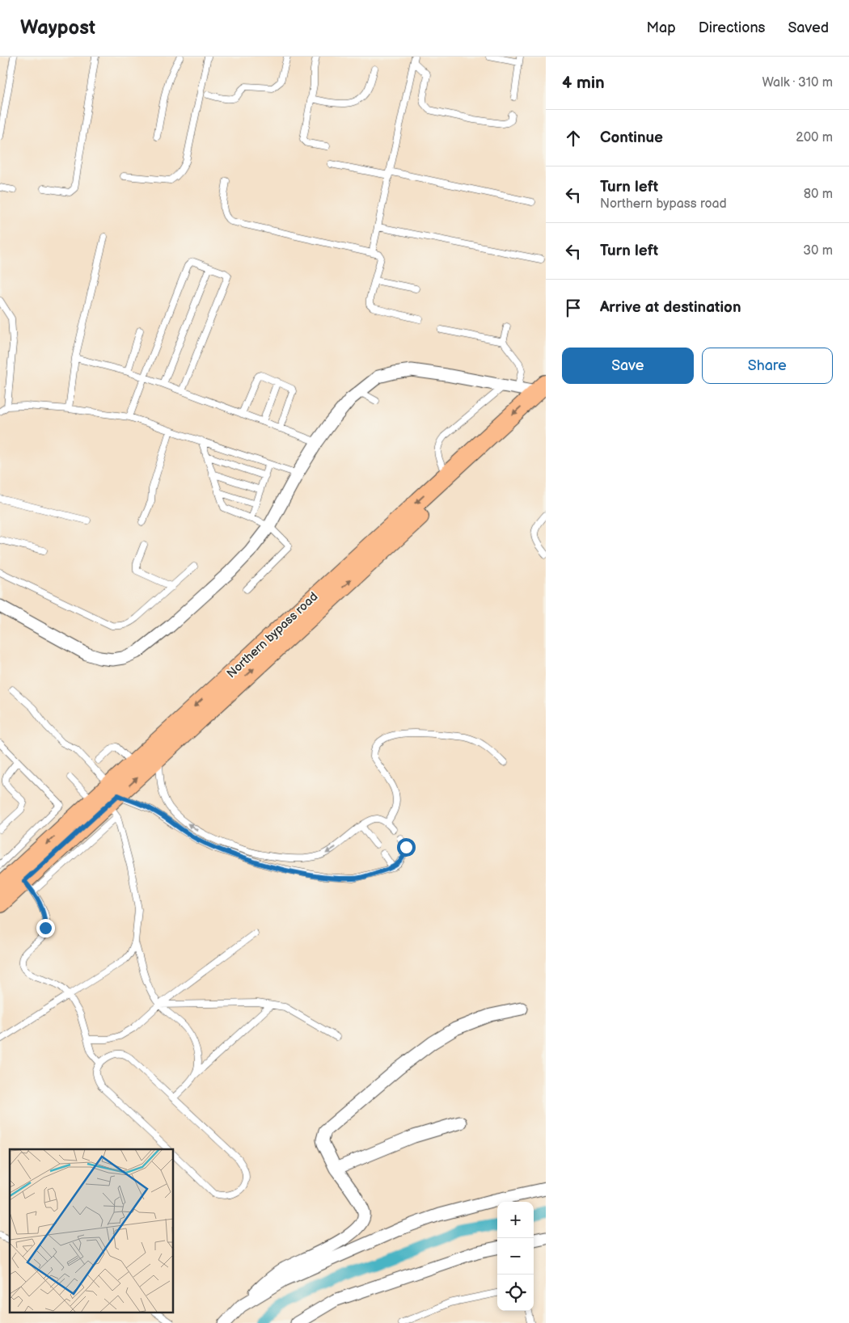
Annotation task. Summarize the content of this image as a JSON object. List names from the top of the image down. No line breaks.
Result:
{"streets":{"main road":["Northern bypass road"]},"page":{"header":"Waypost","nav":["Map","Directions","Saved"],"heading":["4 min","Walk · 310 m"],"list":[["Continue","200 m"],["Turn left","Northern bypass road","80 m"],["Turn left","30 m"],"Arrive at destination"],"buttons":["Save","Share"],"map_buttons":["+","−"]}}
